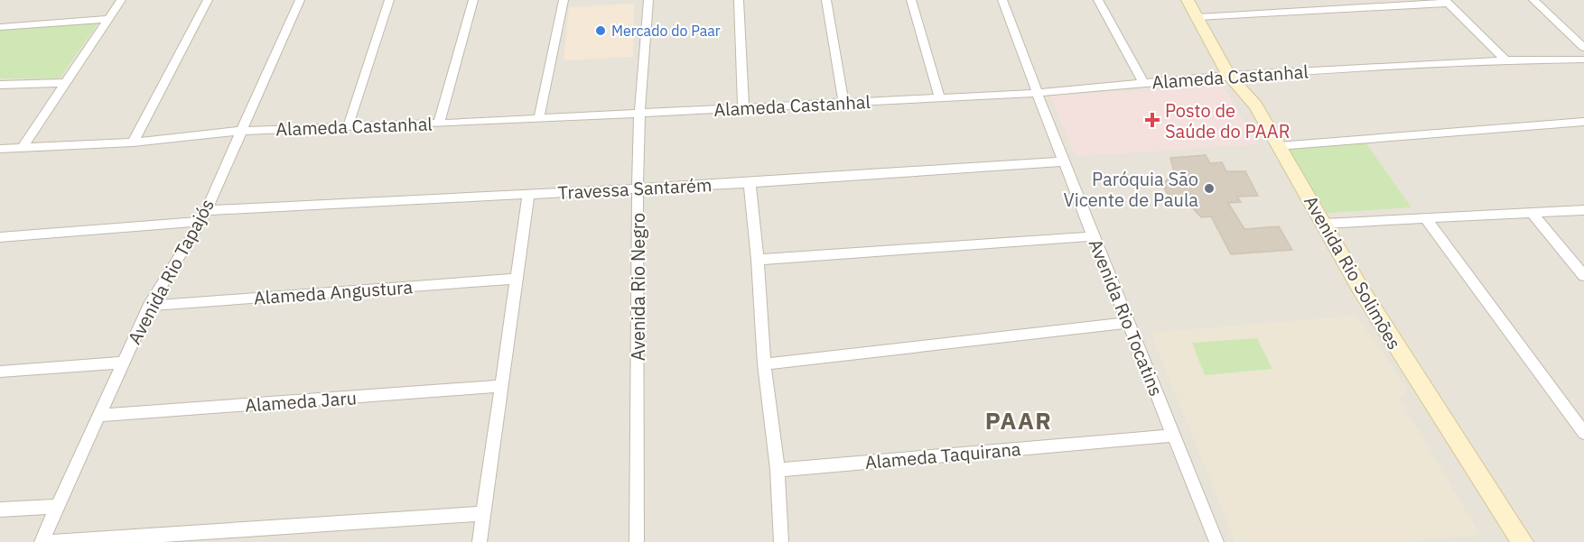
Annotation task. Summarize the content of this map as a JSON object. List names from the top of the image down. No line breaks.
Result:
{"streets":{"main road":["Avenida Rio Solimões"],"street":["Alameda Castanhal","Travessa Santarém","Avenida Rio Tapajós","Avenida Rio Negro","Alameda Angustura","Avenida Rio Tocatins","Alameda Jaru","Alameda Taquirana"]},"crossings":[["Alameda Castanhal","Avenida Rio Tapajós"],["Alameda Castanhal","Avenida Rio Solimões"],["Alameda Castanhal","Avenida Rio Negro"],["Alameda Castanhal","Avenida Rio Tocatins"],["Travessa Santarém","Avenida Rio Tapajós"],["Travessa Santarém","Avenida Rio Negro"],["Travessa Santarém","Avenida Rio Tocatins"],["Avenida Rio Tapajós","Alameda Angustura"],["Avenida Rio Tapajós","Alameda Jaru"],["Avenida Rio Tocatins","Alameda Taquirana"]],"districts":["PAAR"],"places":{"other":["Mercado do Paar","Paróquia São Vicente de Paula"],"health":["Posto de Saúde do PAAR"]}}
